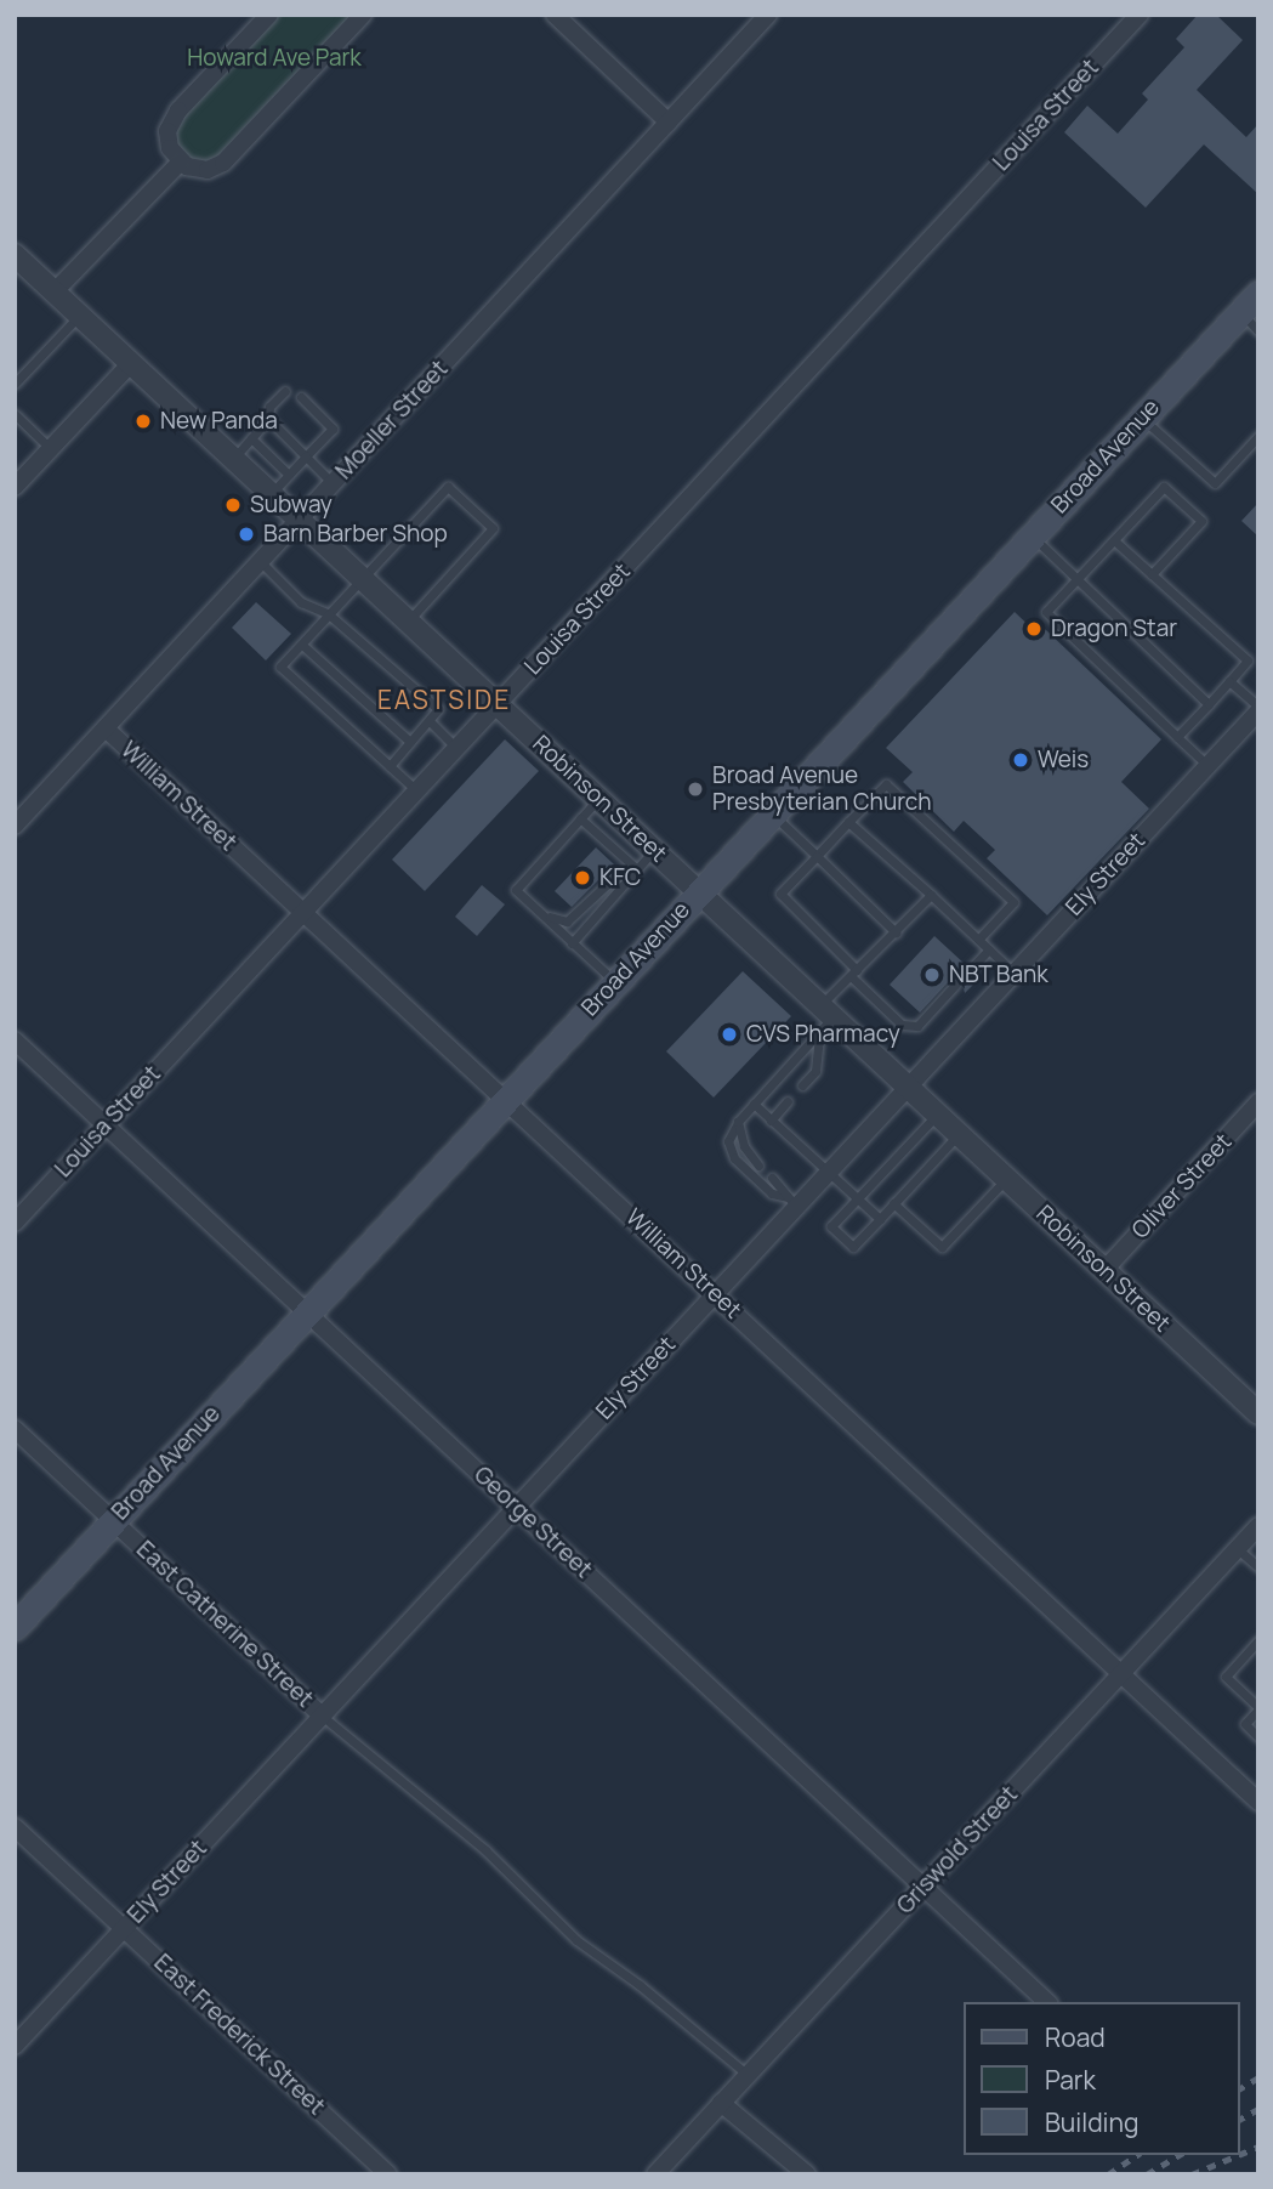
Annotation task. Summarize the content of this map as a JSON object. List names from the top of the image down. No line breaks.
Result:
{"streets":{"main road":["Broad Avenue"],"street":["Louisa Street","Moeller Street","William Street","Robinson Street","Ely Street","Oliver Street","George Street","East Catherine Street","Griswold Street","East Frederick Street"]},"crossings":[["Louisa Street","William Street"],["Louisa Street","Robinson Street"],["Louisa Street","George Street"],["Moeller Street","William Street"],["Moeller Street","Robinson Street"],["Broad Avenue","William Street"],["Broad Avenue","Robinson Street"],["Broad Avenue","George Street"],["Broad Avenue","East Catherine Street"],["William Street","Ely Street"],["William Street","Griswold Street"],["Robinson Street","Ely Street"],["Robinson Street","Oliver Street"],["Ely Street","George Street"],["Ely Street","East Catherine Street"],["Ely Street","East Frederick Street"],["George Street","Griswold Street"]],"districts":["EASTSIDE"],"parks":["Howard Ave Park"],"places":["New Panda","Subway","Barn Barber Shop","Dragon Star","Weis","Broad Avenue Presbyterian Church","KFC","NBT Bank","CVS Pharmacy"],"legend":["Road","Park","Building"]}
